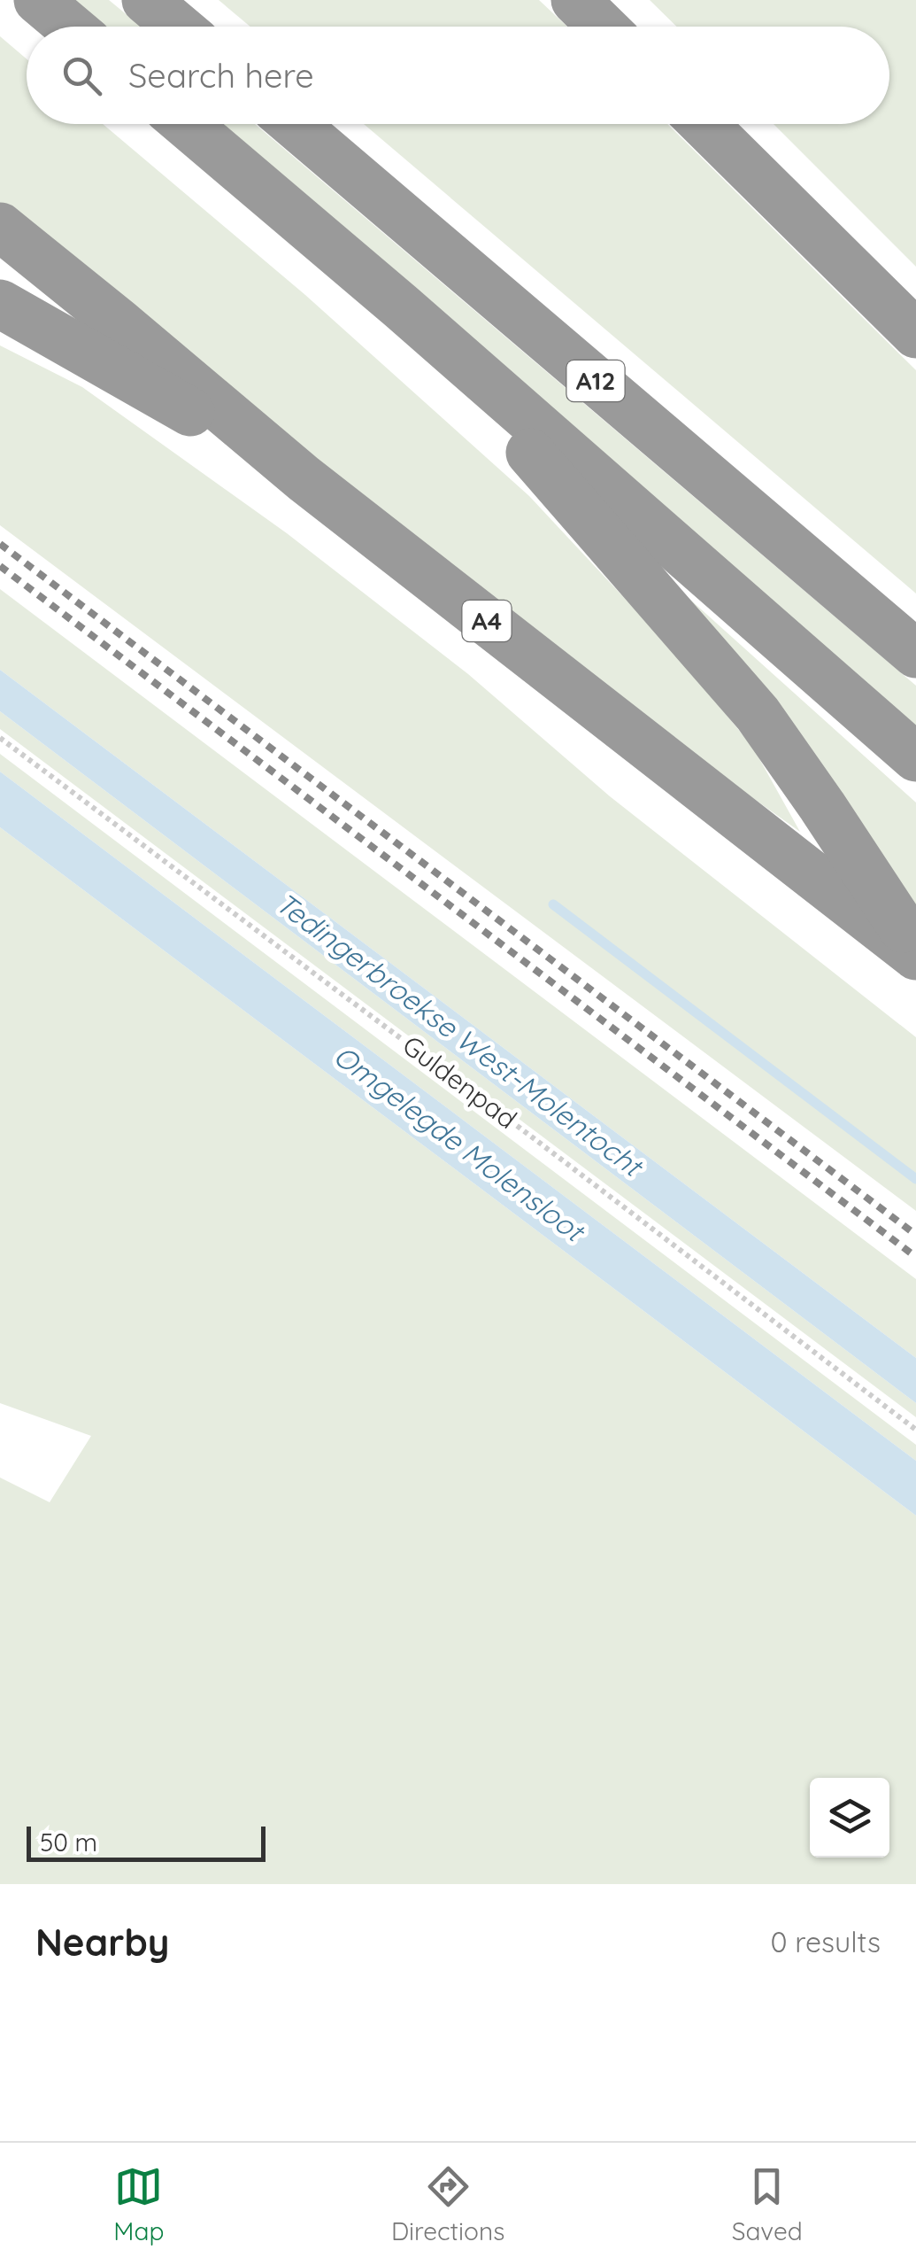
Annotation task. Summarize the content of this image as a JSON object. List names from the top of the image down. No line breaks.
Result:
{"streets":{"highway":["A12","A4"],"path":["Guldenpad"]},"crossings":[["A12","A4"]],"water":["Tedingerbroekse West-Molentocht","Omgelegde Molensloot"],"scale_bar":"50 m","page":{"search":"Search here","scale":"50 m","heading":["Nearby","0 results"],"nav":["Map","Directions","Saved"]}}
